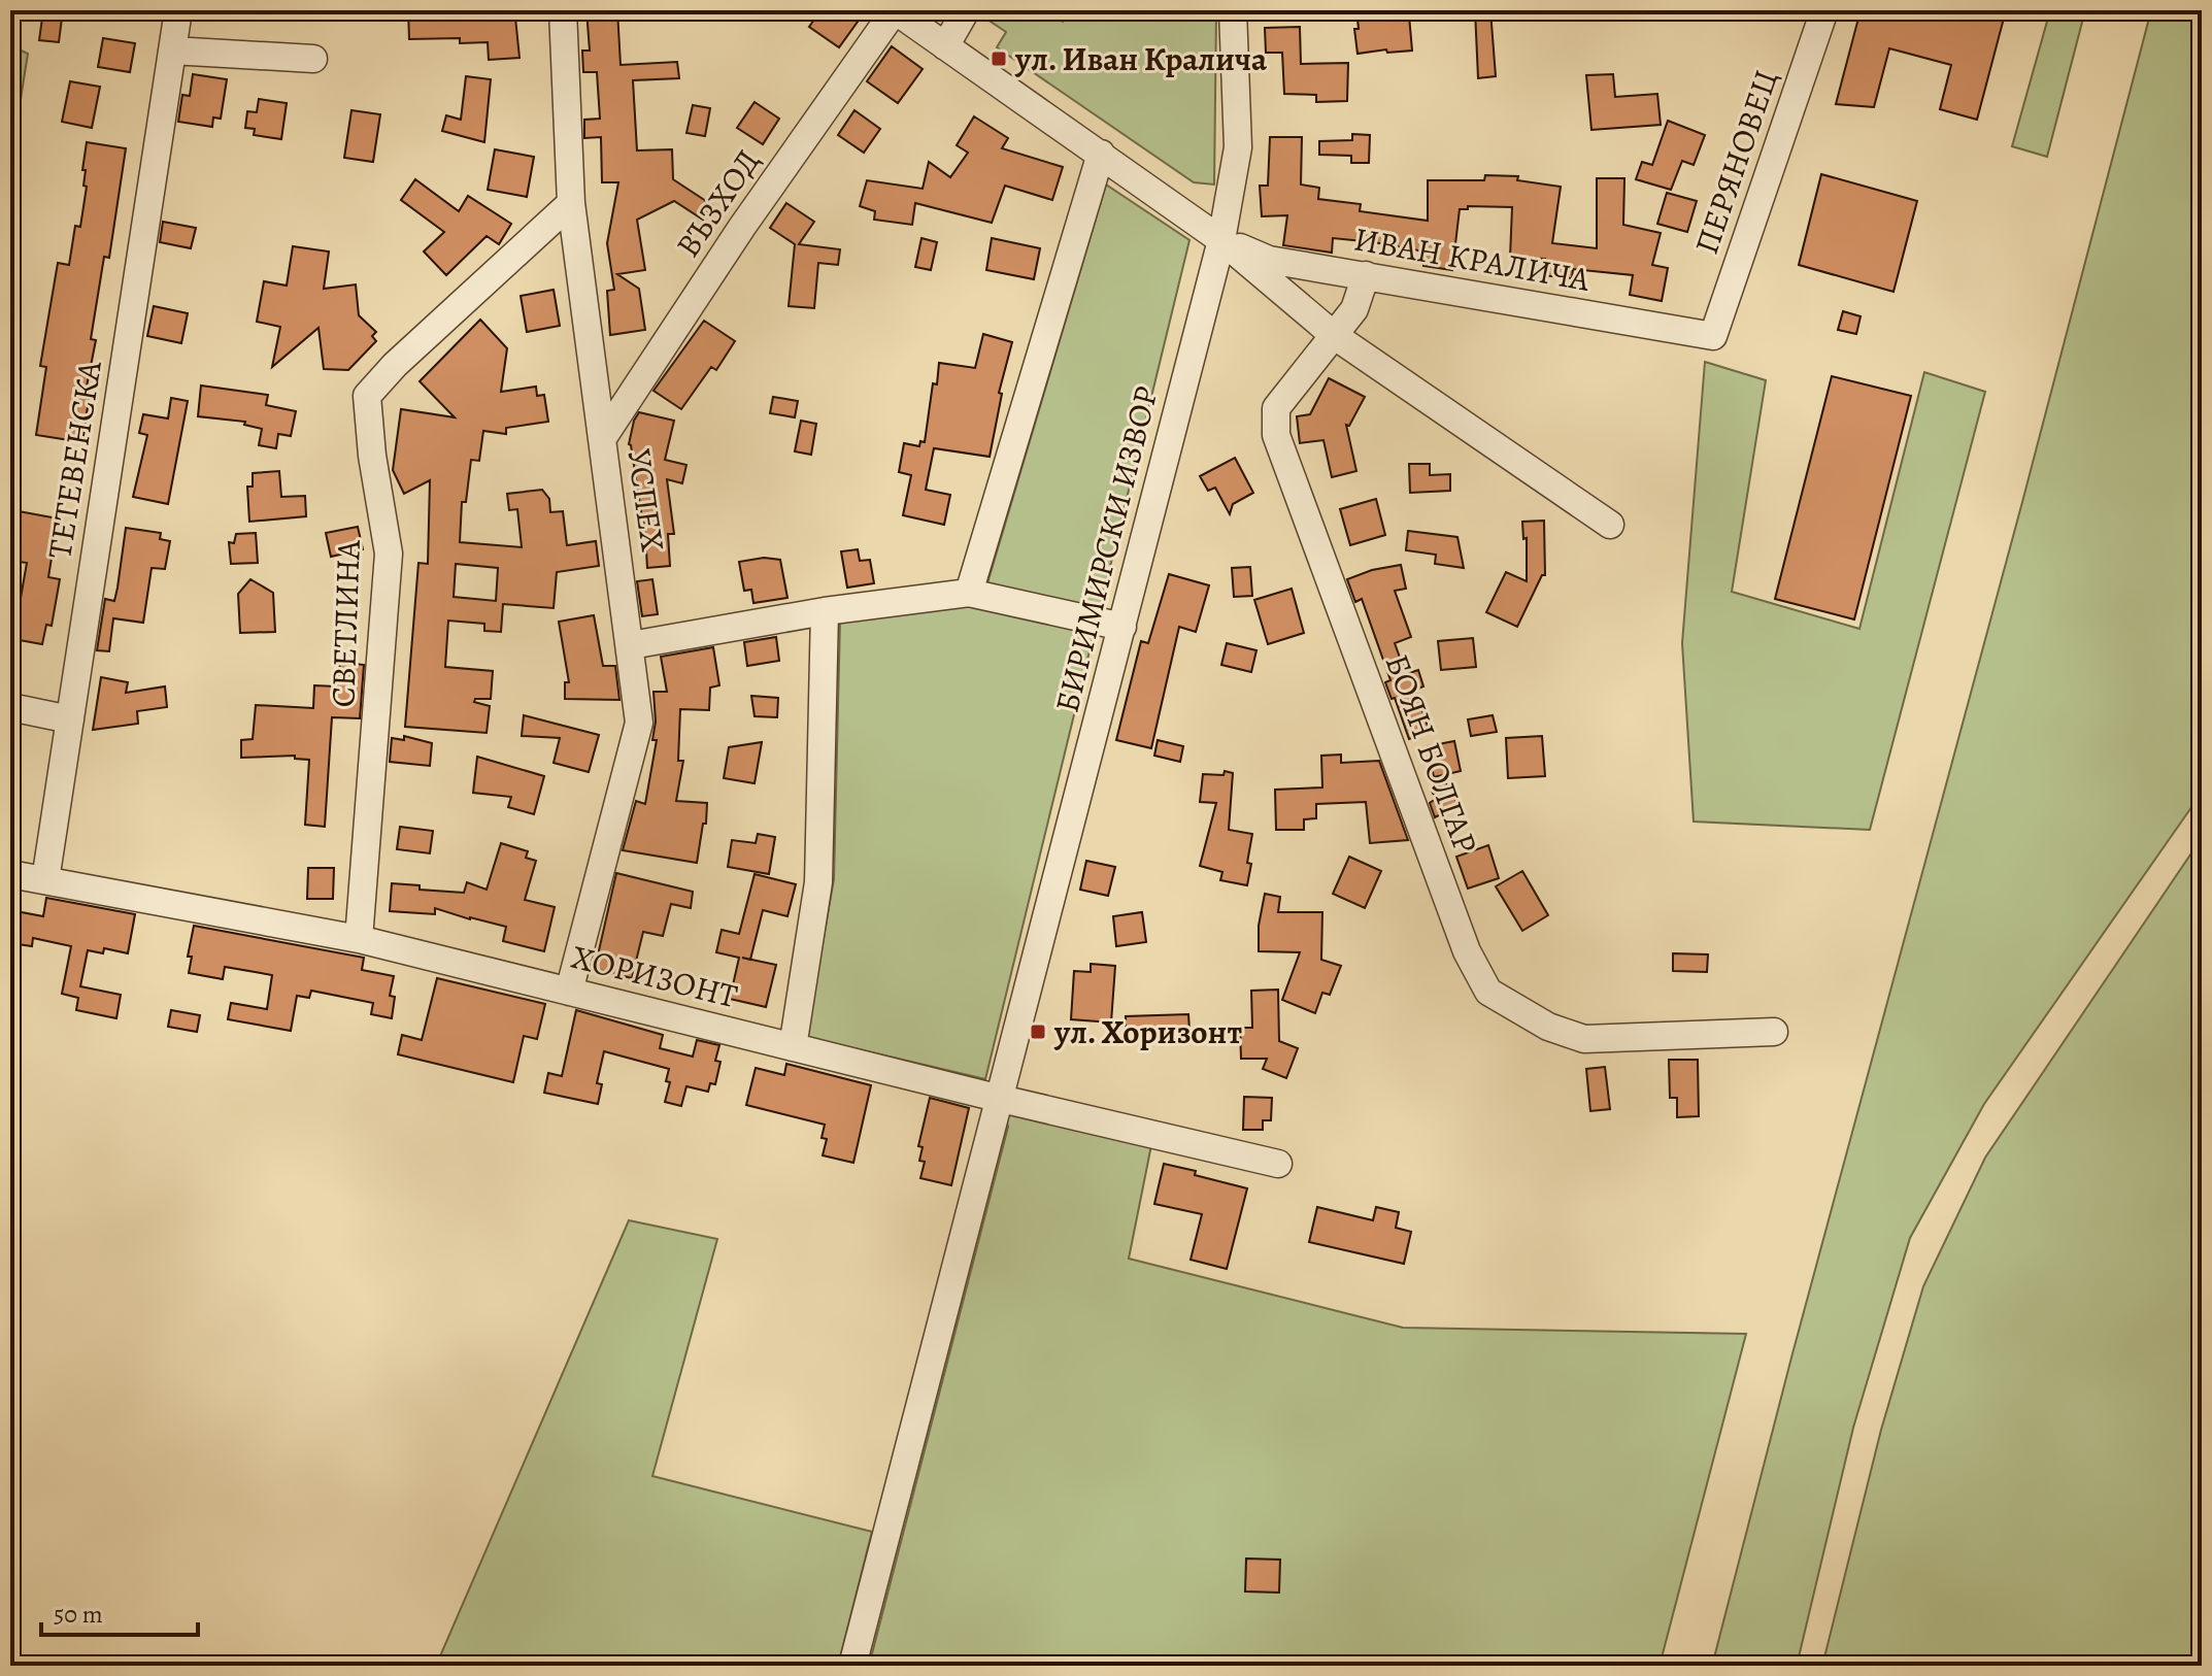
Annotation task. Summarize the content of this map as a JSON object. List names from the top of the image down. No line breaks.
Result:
{"streets":{"street":["ПЕРЯНОВЕЦ","ВЪЗХОД","ИВАН КРАЛИЧА","ТЕТЕВЕНСКА","УСПЕХ","БИРИМИРСКИ ИЗВОР","СВЕТЛИНА","БОЯН БОЛГАР","ХОРИЗОНТ"]},"crossings":[["ПЕРЯНОВЕЦ","ИВАН КРАЛИЧА"],["ВЪЗХОД","ИВАН КРАЛИЧА"],["ВЪЗХОД","УСПЕХ"],["ИВАН КРАЛИЧА","БИРИМИРСКИ ИЗВОР"],["ИВАН КРАЛИЧА","БОЯН БОЛГАР"],["ТЕТЕВЕНСКА","ХОРИЗОНТ"],["УСПЕХ","СВЕТЛИНА"],["УСПЕХ","ХОРИЗОНТ"],["БИРИМИРСКИ ИЗВОР","ХОРИЗОНТ"],["СВЕТЛИНА","ХОРИЗОНТ"]],"places":{"transit":["ул. Иван Кралича","ул. Хоризонт"]},"scale_bar":"50 m"}
